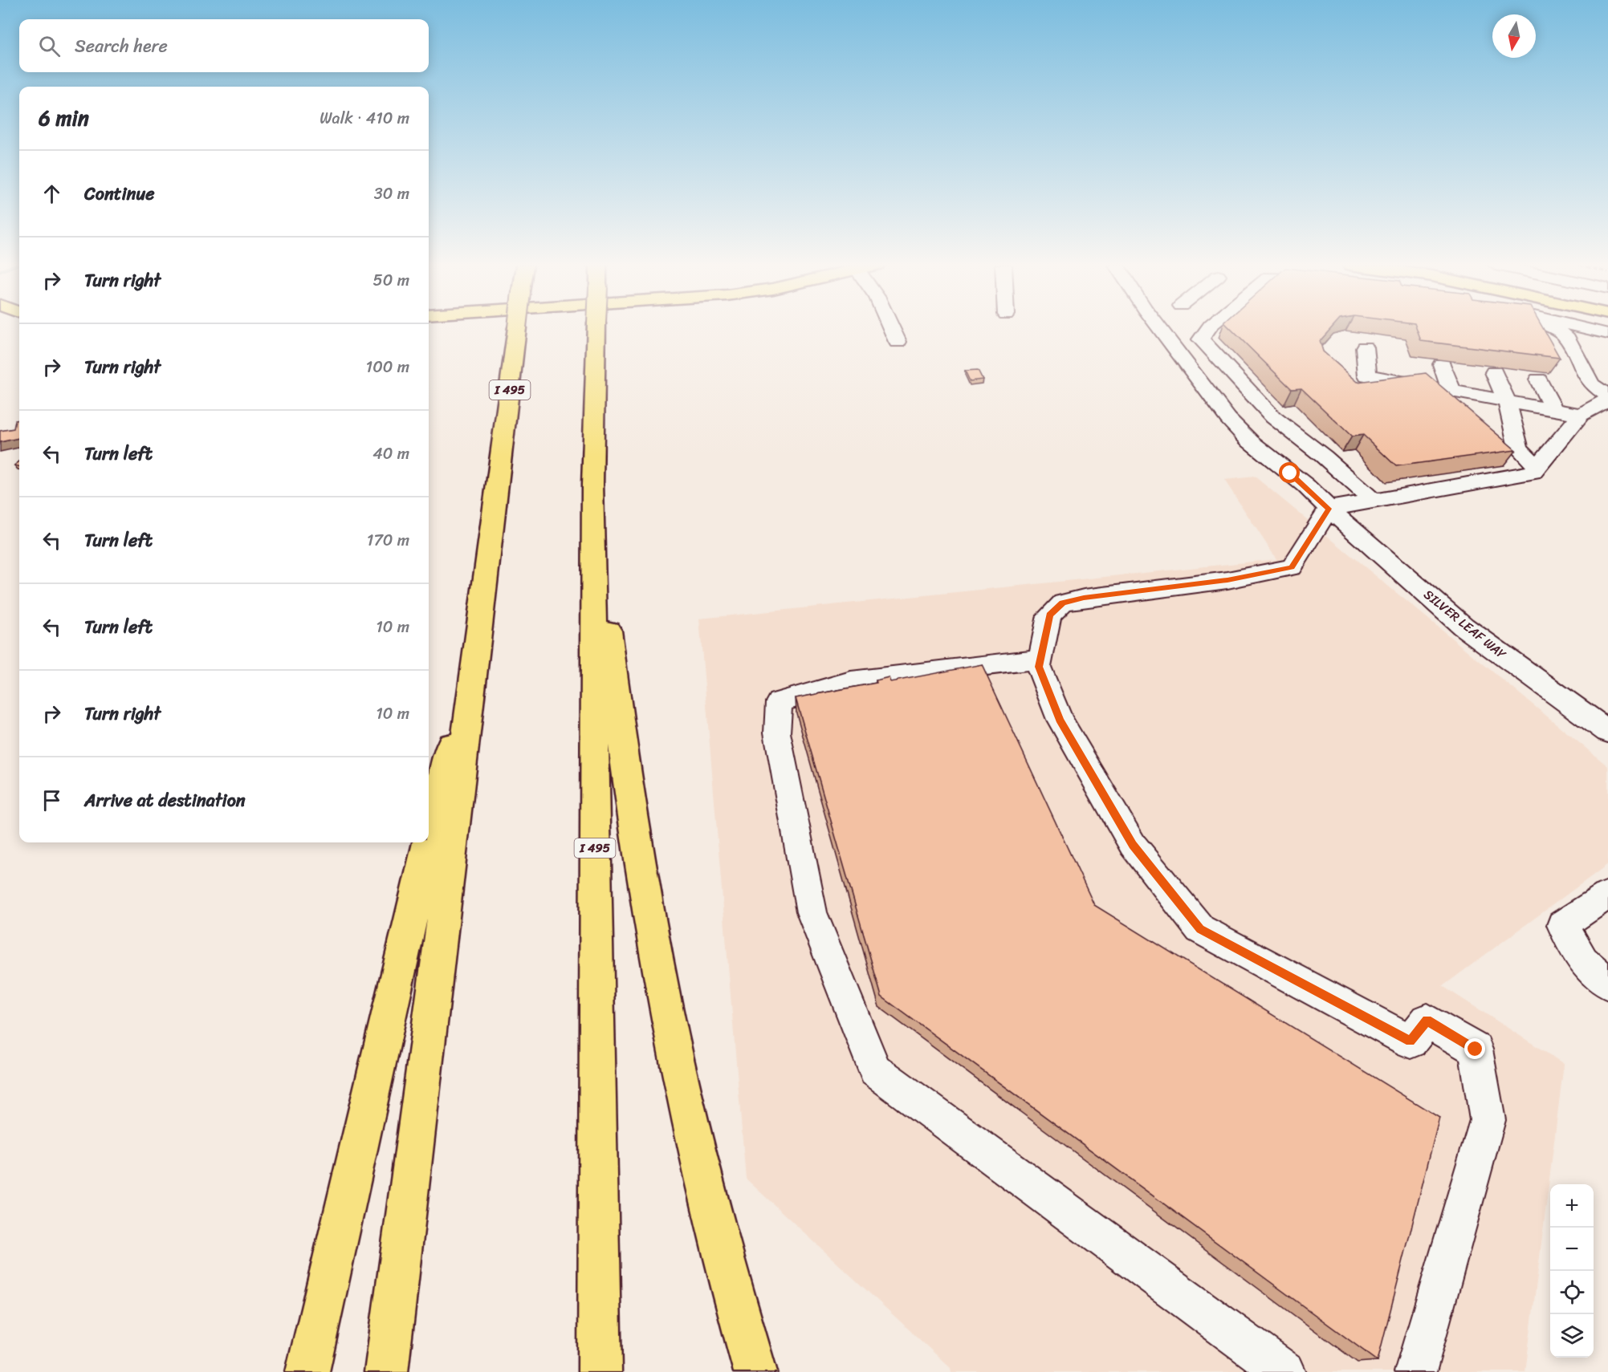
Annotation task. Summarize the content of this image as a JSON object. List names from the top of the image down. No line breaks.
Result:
{"streets":{"main road":["I 495"],"lane":["SILVER LEAF WAY"]},"north":"bottom","page":{"search":"Search here","heading":["6 min","Walk · 410 m"],"list":[["Continue","30 m"],["Turn right","50 m"],["Turn right","100 m"],["Turn left","40 m"],["Turn left","170 m"],["Turn left","10 m"],["Turn right","10 m"],"Arrive at destination"],"map_buttons":["+","−"]}}
